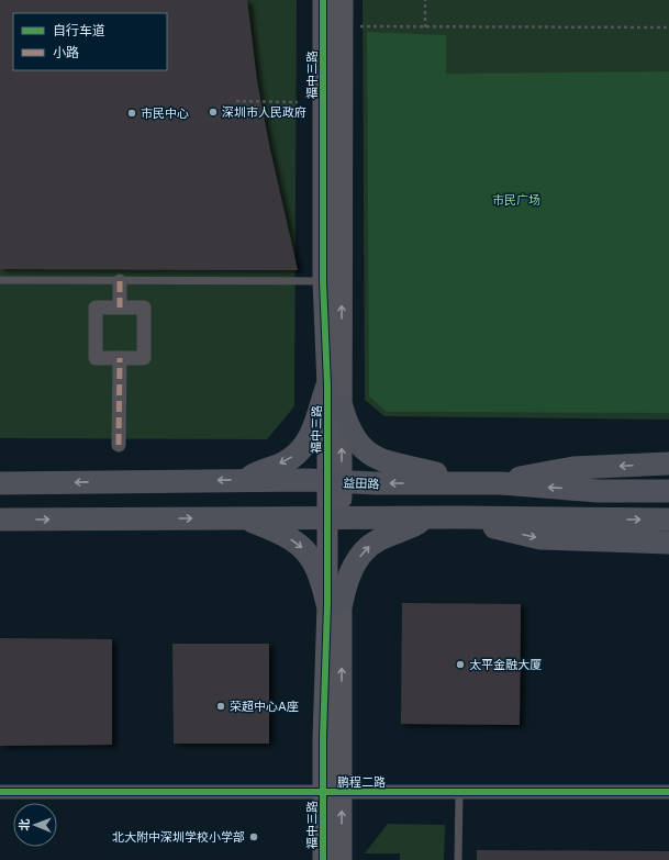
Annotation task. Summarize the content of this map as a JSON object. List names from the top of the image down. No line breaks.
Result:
{"streets":{"main road":["益田路"],"street":["福中三路","鹏程二路"]},"crossings":[["福中三路","益田路"],["福中三路","鹏程二路"]],"parks":["市民广场"],"places":["深圳市人民政府","市民中心","太平金融大厦","荣超中心A座","北大附中深圳学校小学部"],"legend":["自行车道","小路"],"north":"left"}
